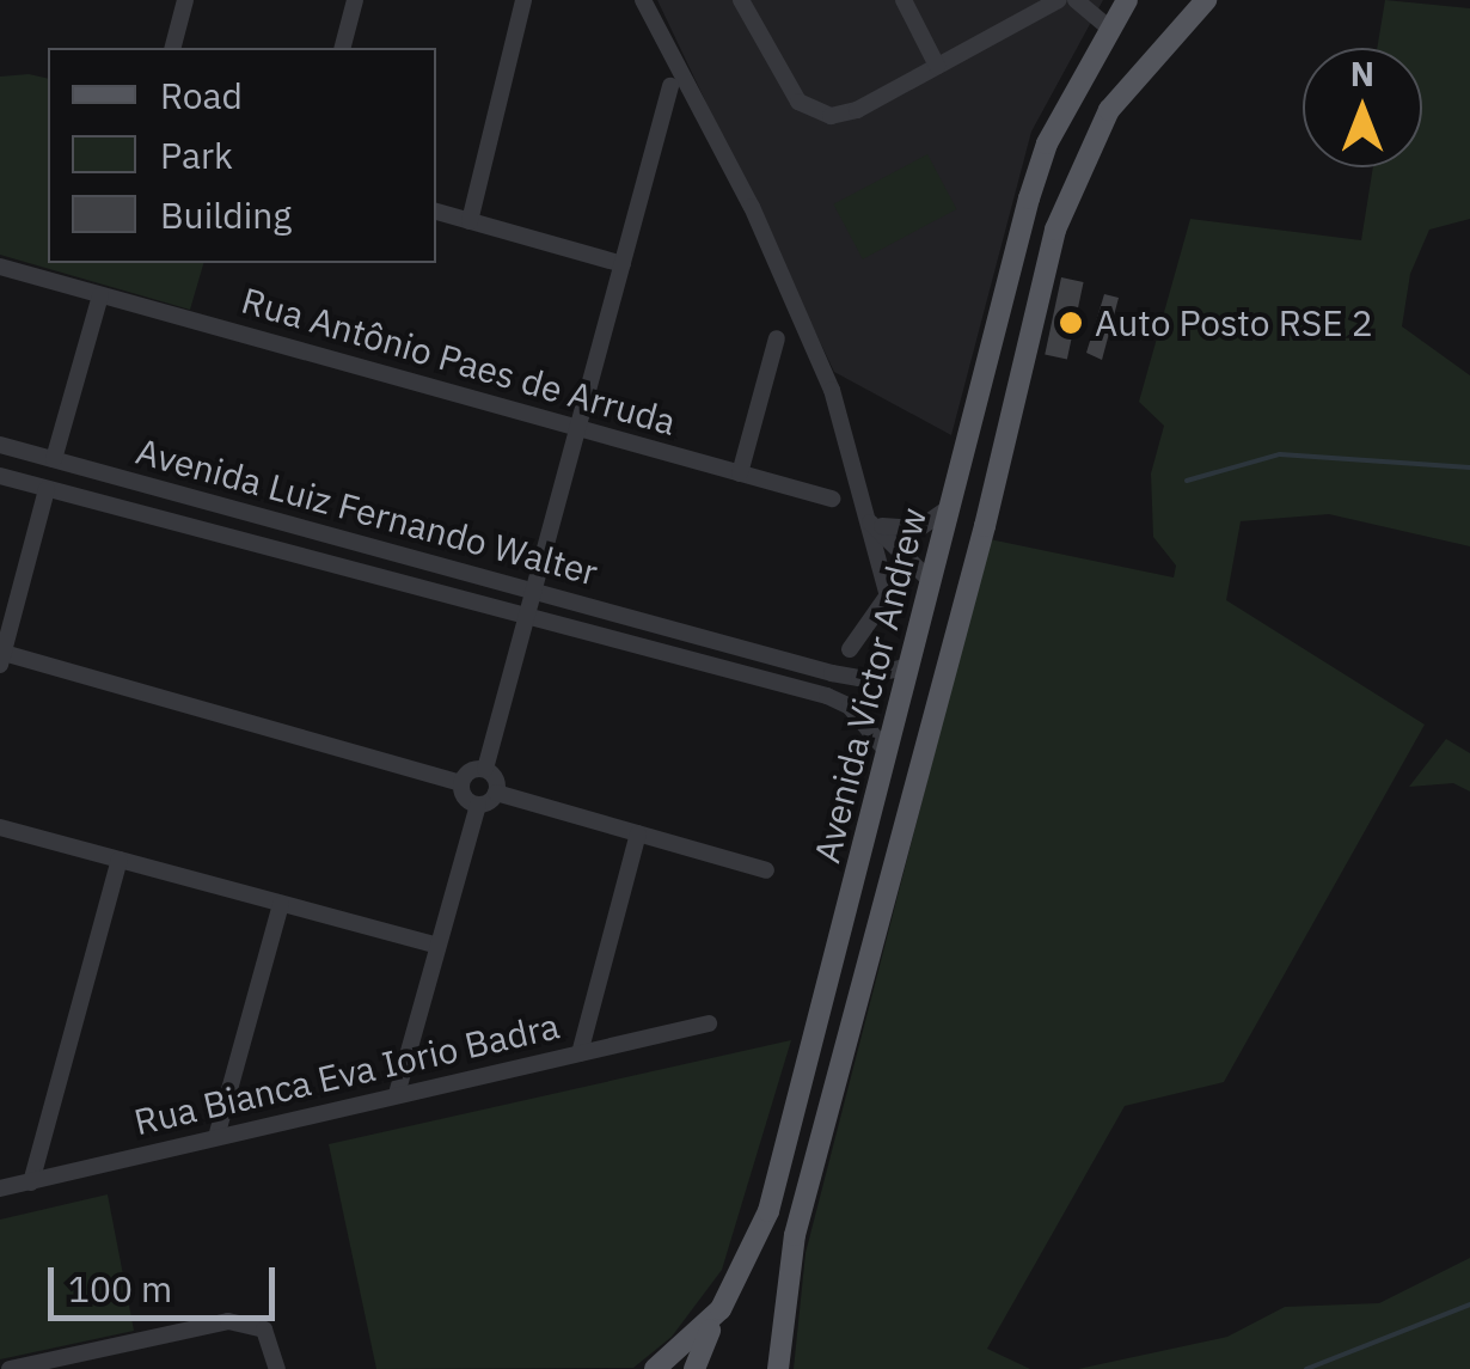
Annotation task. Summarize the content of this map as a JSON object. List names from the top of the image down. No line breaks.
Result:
{"streets":{"main road":["Avenida Victor Andrew"],"street":["Rua Antônio Paes de Arruda","Avenida Luiz Fernando Walter","Rua Bianca Eva Iorio Badra"]},"crossings":[["Avenida Luiz Fernando Walter","Avenida Victor Andrew"]],"places":["Auto Posto RSE 2"],"legend":["Road","Park","Building"],"scale_bar":"100 m","north":"top"}
